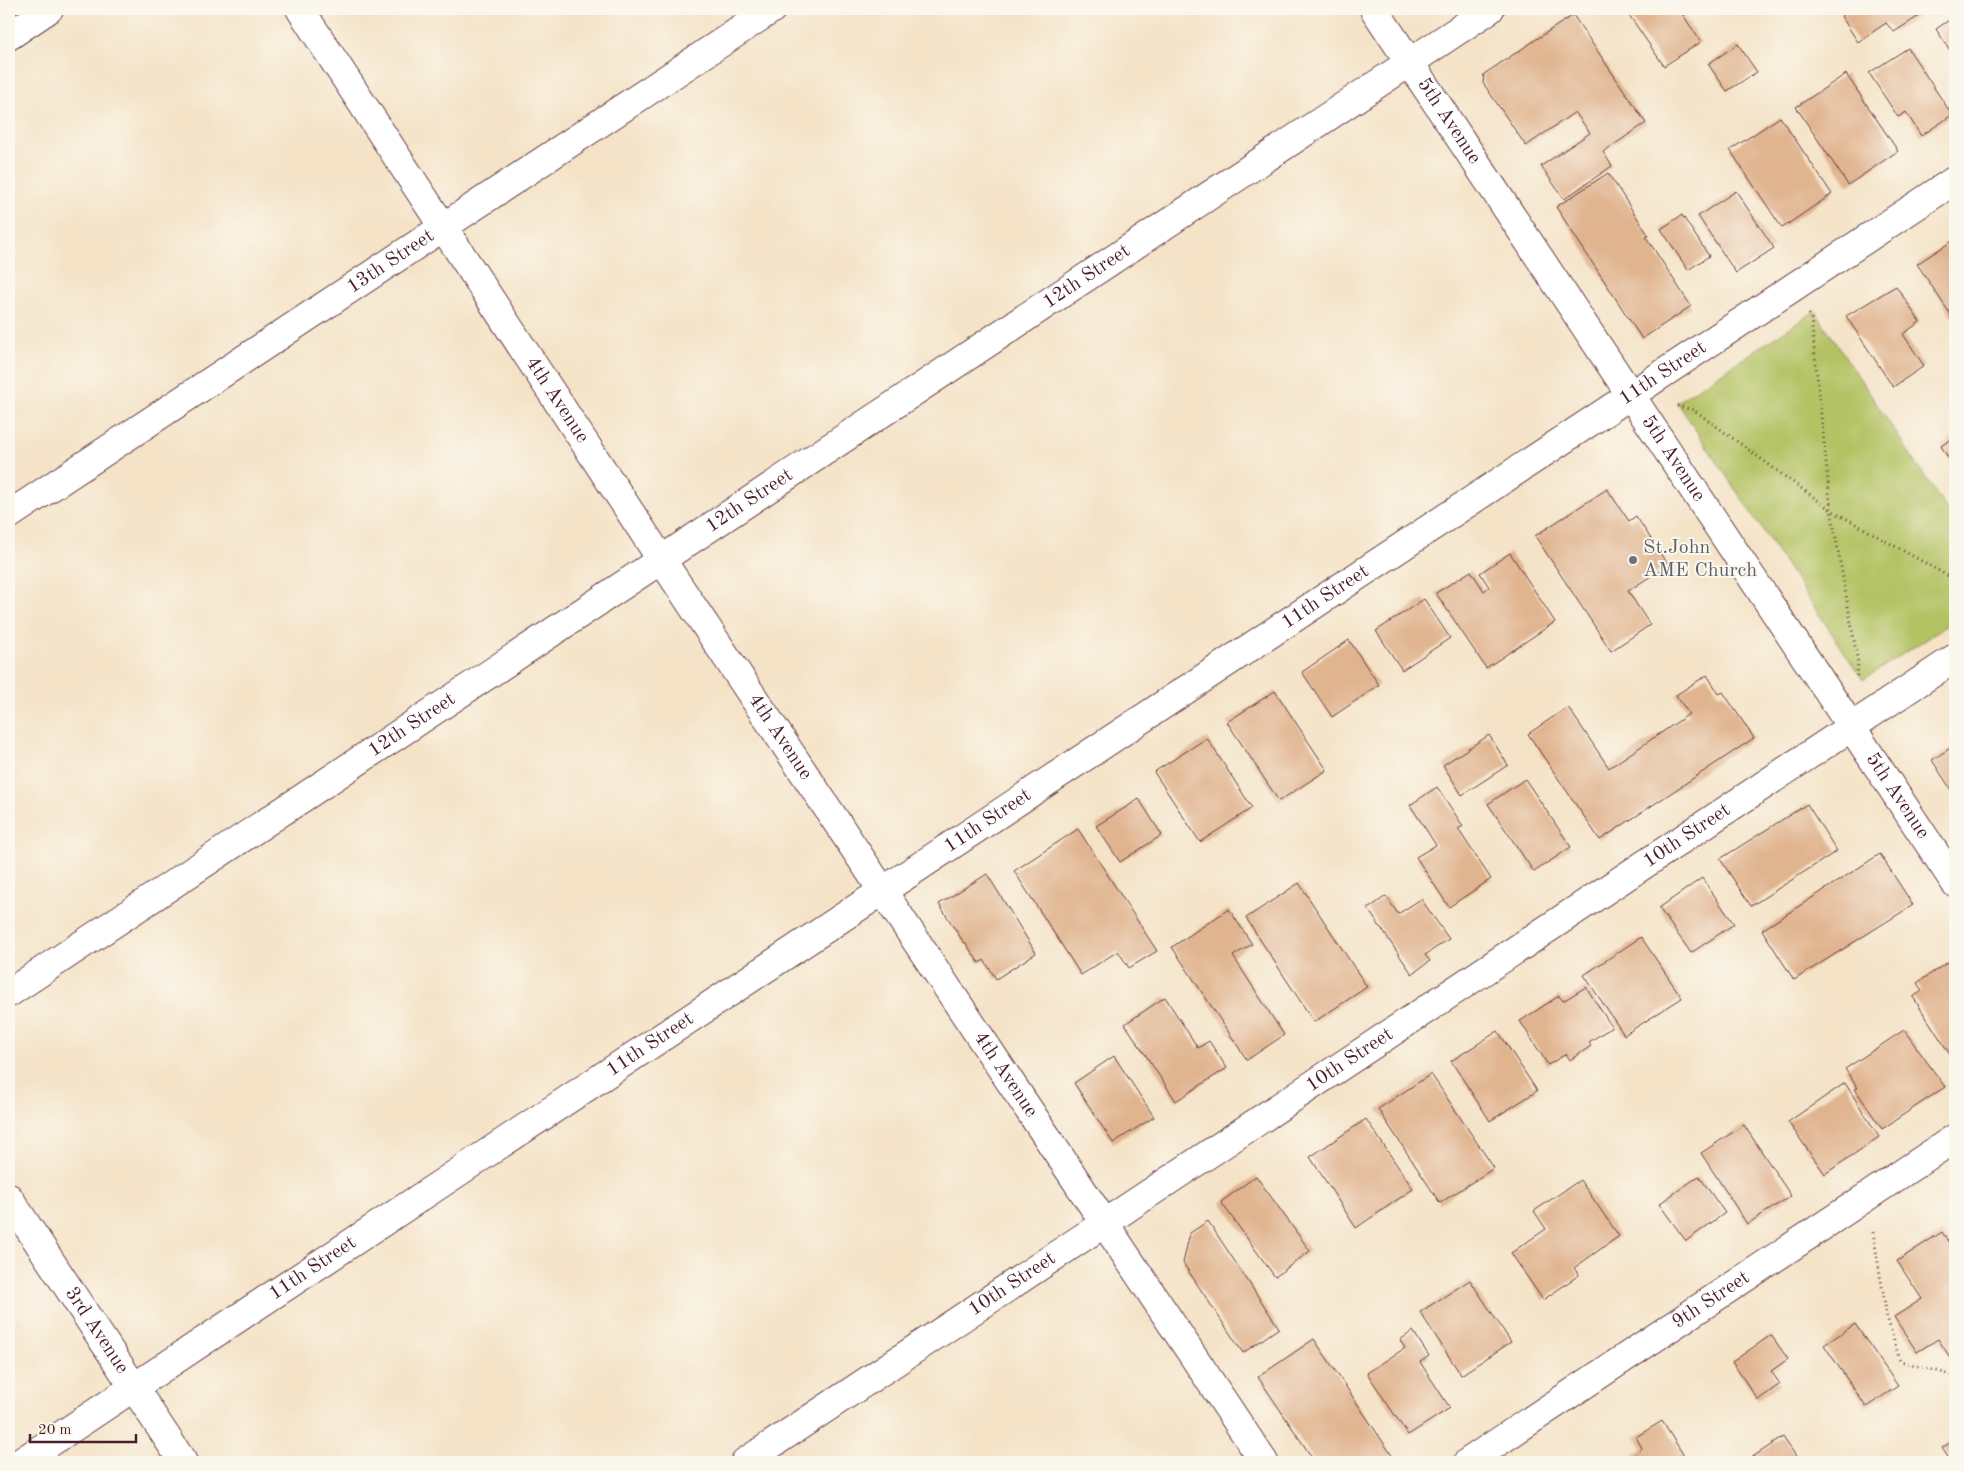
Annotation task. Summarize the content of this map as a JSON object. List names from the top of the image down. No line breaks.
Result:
{"streets":{"street":["5th Avenue","13th Street","12th Street","11th Street","4th Avenue","10th Street","9th Street","3rd Avenue"]},"crossings":[["5th Avenue","12th Street"],["5th Avenue","11th Street"],["5th Avenue","10th Street"],["13th Street","4th Avenue"],["12th Street","4th Avenue"],["11th Street","4th Avenue"],["11th Street","3rd Avenue"],["4th Avenue","10th Street"]],"places":["St.John AME Church"],"scale_bar":"20 m"}
